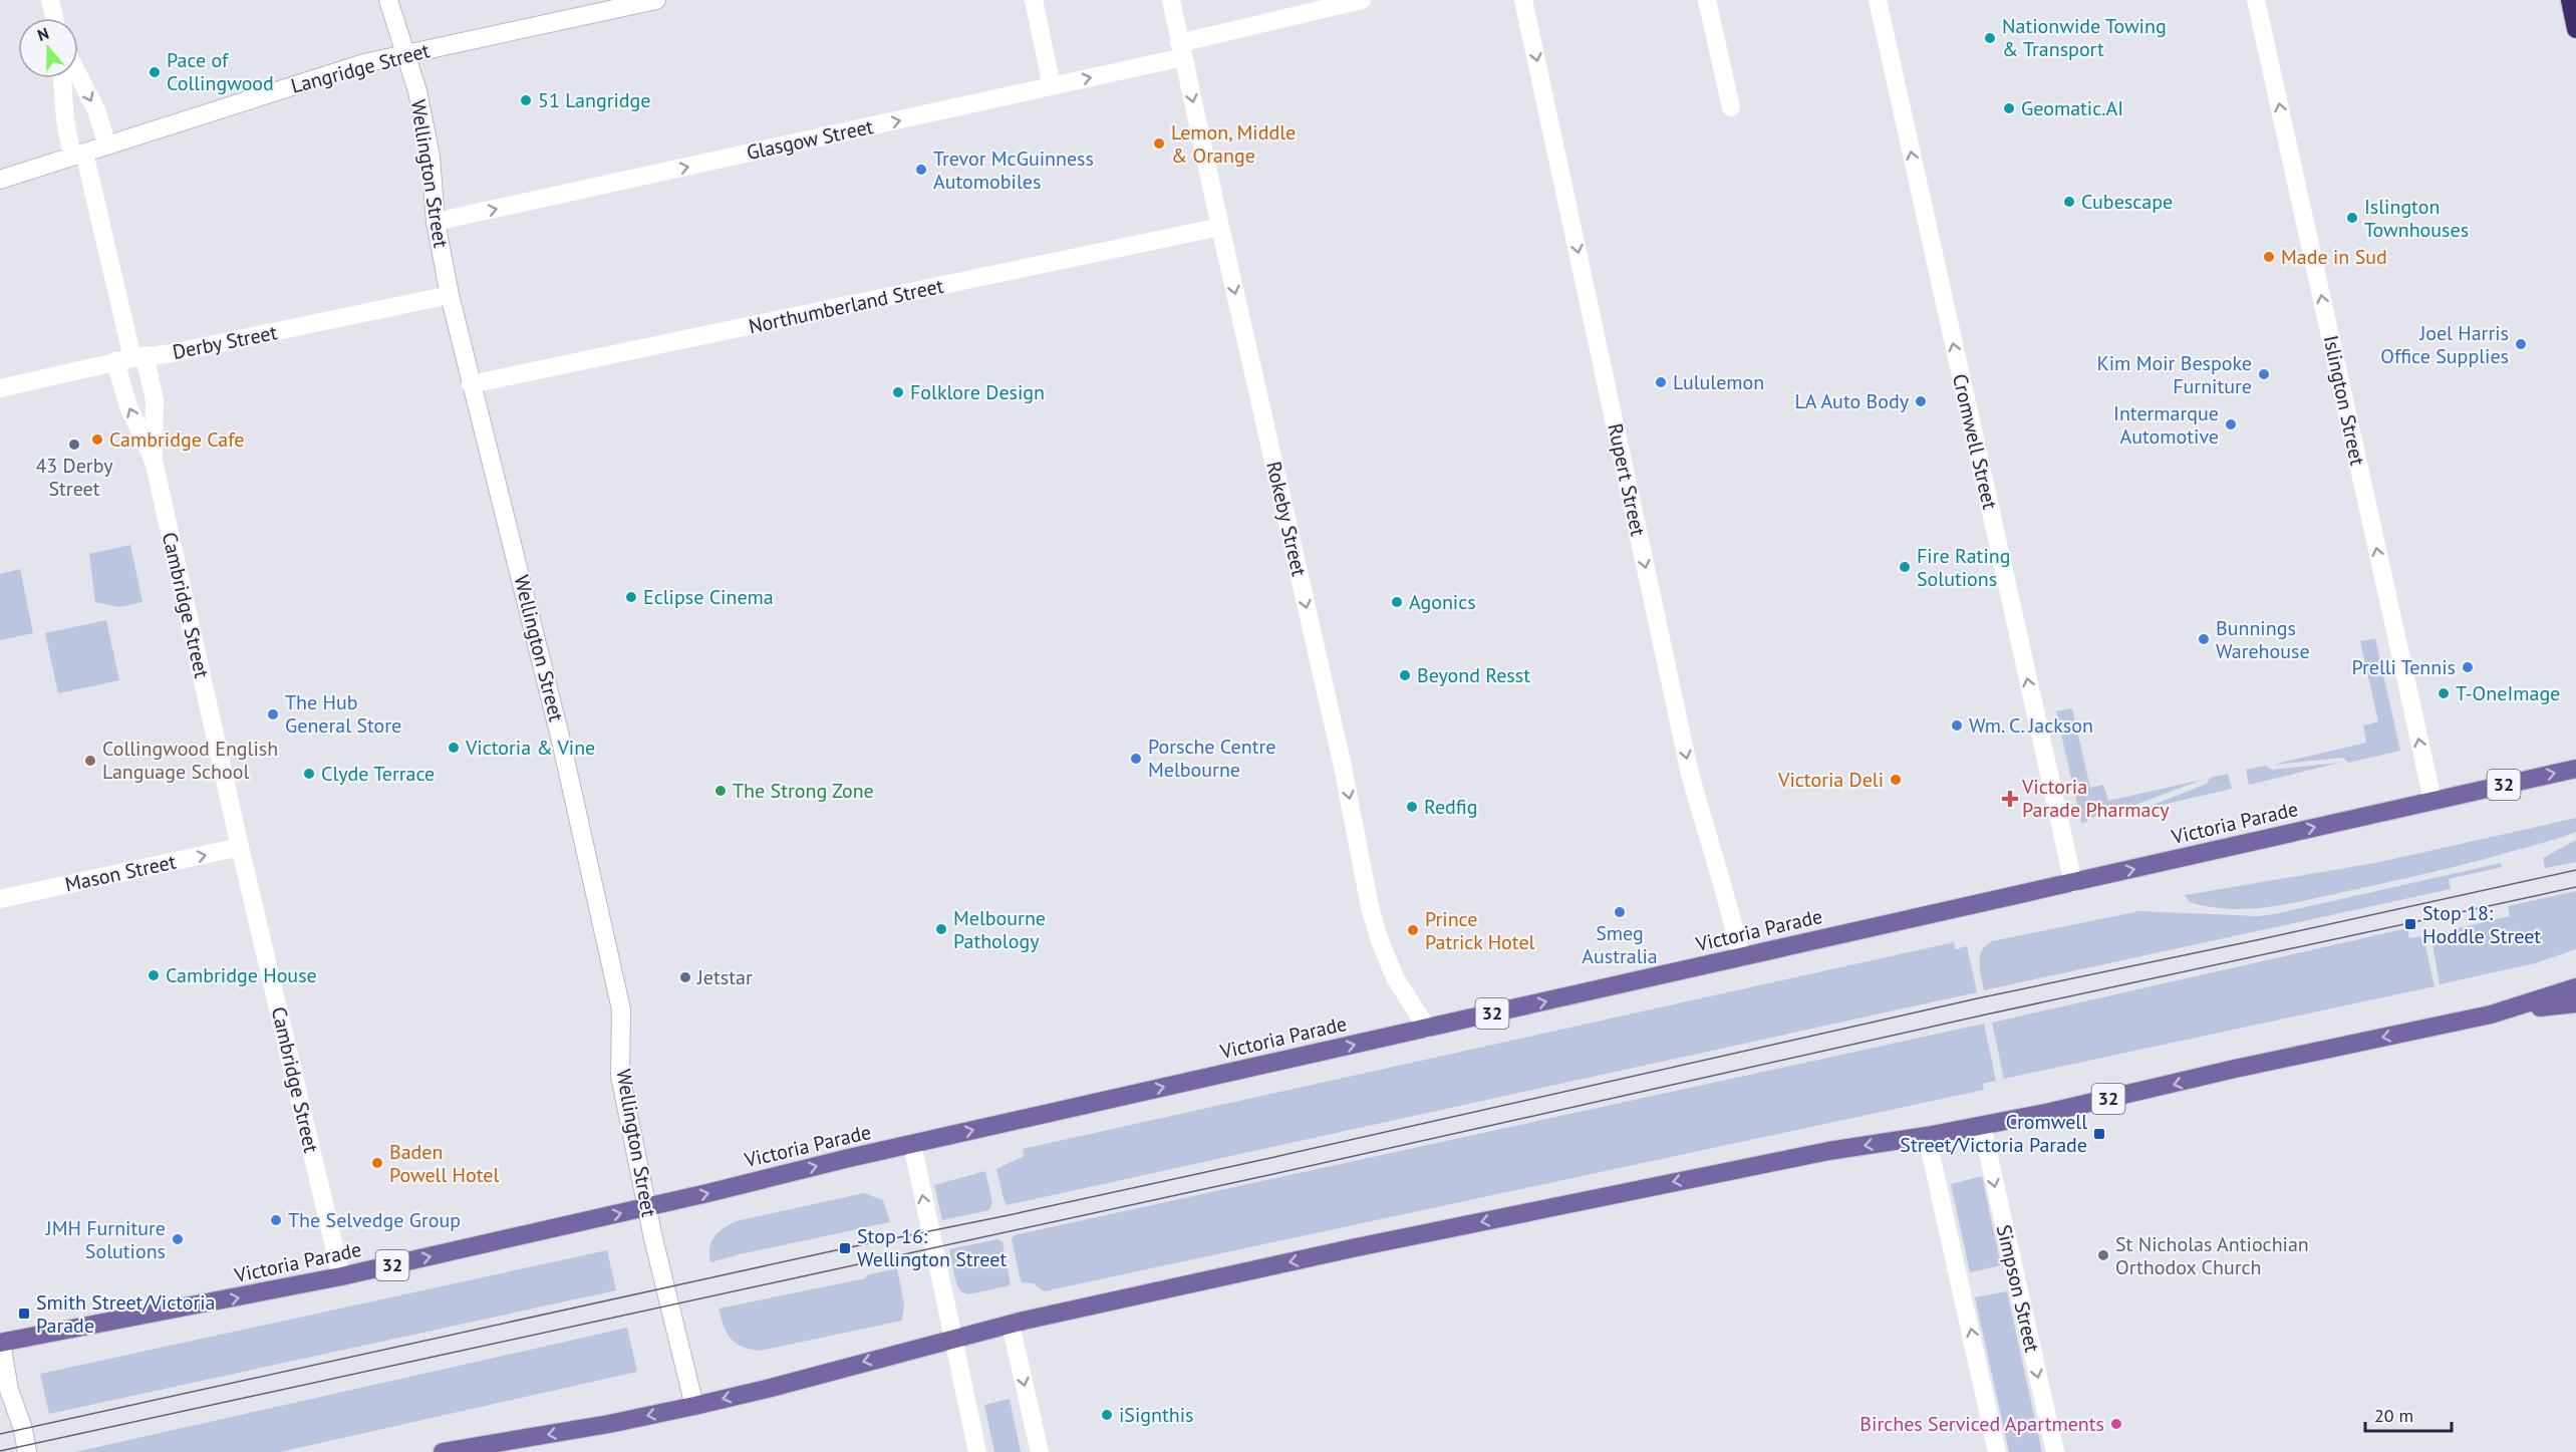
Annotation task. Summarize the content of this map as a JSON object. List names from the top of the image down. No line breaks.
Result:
{"streets":{"main road":["32","Victoria Parade"],"street":["Langridge Street","Glasgow Street","Wellington Street","Northumberland Street","Derby Street","Islington Street","Cromwell Street","Rupert Street","Rokeby Street","Cambridge Street","Mason Street","Simpson Street"]},"crossings":[["Langridge Street","Wellington Street"],["Langridge Street","Cambridge Street"],["Glasgow Street","Wellington Street"],["Glasgow Street","Rokeby Street"],["Wellington Street","Northumberland Street"],["Wellington Street","Derby Street"],["Wellington Street","32"],["Wellington Street","Victoria Parade"],["Northumberland Street","Rokeby Street"],["Derby Street","Cambridge Street"],["Islington Street","Victoria Parade"],["Cromwell Street","Victoria Parade"],["Rupert Street","Victoria Parade"],["Rokeby Street","Victoria Parade"],["Cambridge Street","Victoria Parade"],["Cambridge Street","Mason Street"],["32","Simpson Street"]],"one_way":["Glasgow Street","Islington Street","Cromwell Street","Rupert Street","Rokeby Street","Victoria Parade","Mason Street"],"places":{"other":["Nationwide Towing & Transport","Pace of Collingwood","51 Langridge","Geomatic.AI","Lemon, Middle & Orange","Trevor McGuinness Automobiles","Cubescape","Islington Townhouses","Made in Sud","Joel Harris Office Supplies","Kim Moir Bespoke Furniture","Lululemon","Folklore Design","LA Auto Body","Intermarque Automotive","Cambridge Cafe","43 Derby Street","Fire Rating Solutions","Eclipse Cinema","Agonics","Bunnings Warehouse","Prelli Tennis","Beyond Resst","T-OneImage","The Hub General Store","Wm. C. Jackson","Victoria & Vine","Porsche Centre Melbourne","Collingwood English Language School","Clyde Terrace","Victoria Deli","The Strong Zone","Redfig","Smeg Australia","Melbourne Pathology","Prince Patrick Hotel","Cambridge House","Jetstar","Baden Powell Hotel","The Selvedge Group","JMH Furniture Solutions","St Nicholas Antiochian Orthodox Church","iSignthis","Birches Serviced Apartments"],"health":["Victoria Parade Pharmacy"],"transit":["Stop 18: Hoddle Street","Cromwell Street/Victoria Parade","Stop 16: Wellington Street","Smith Street/Victoria Parade"]},"scale_bar":"20 m","north":"top"}
